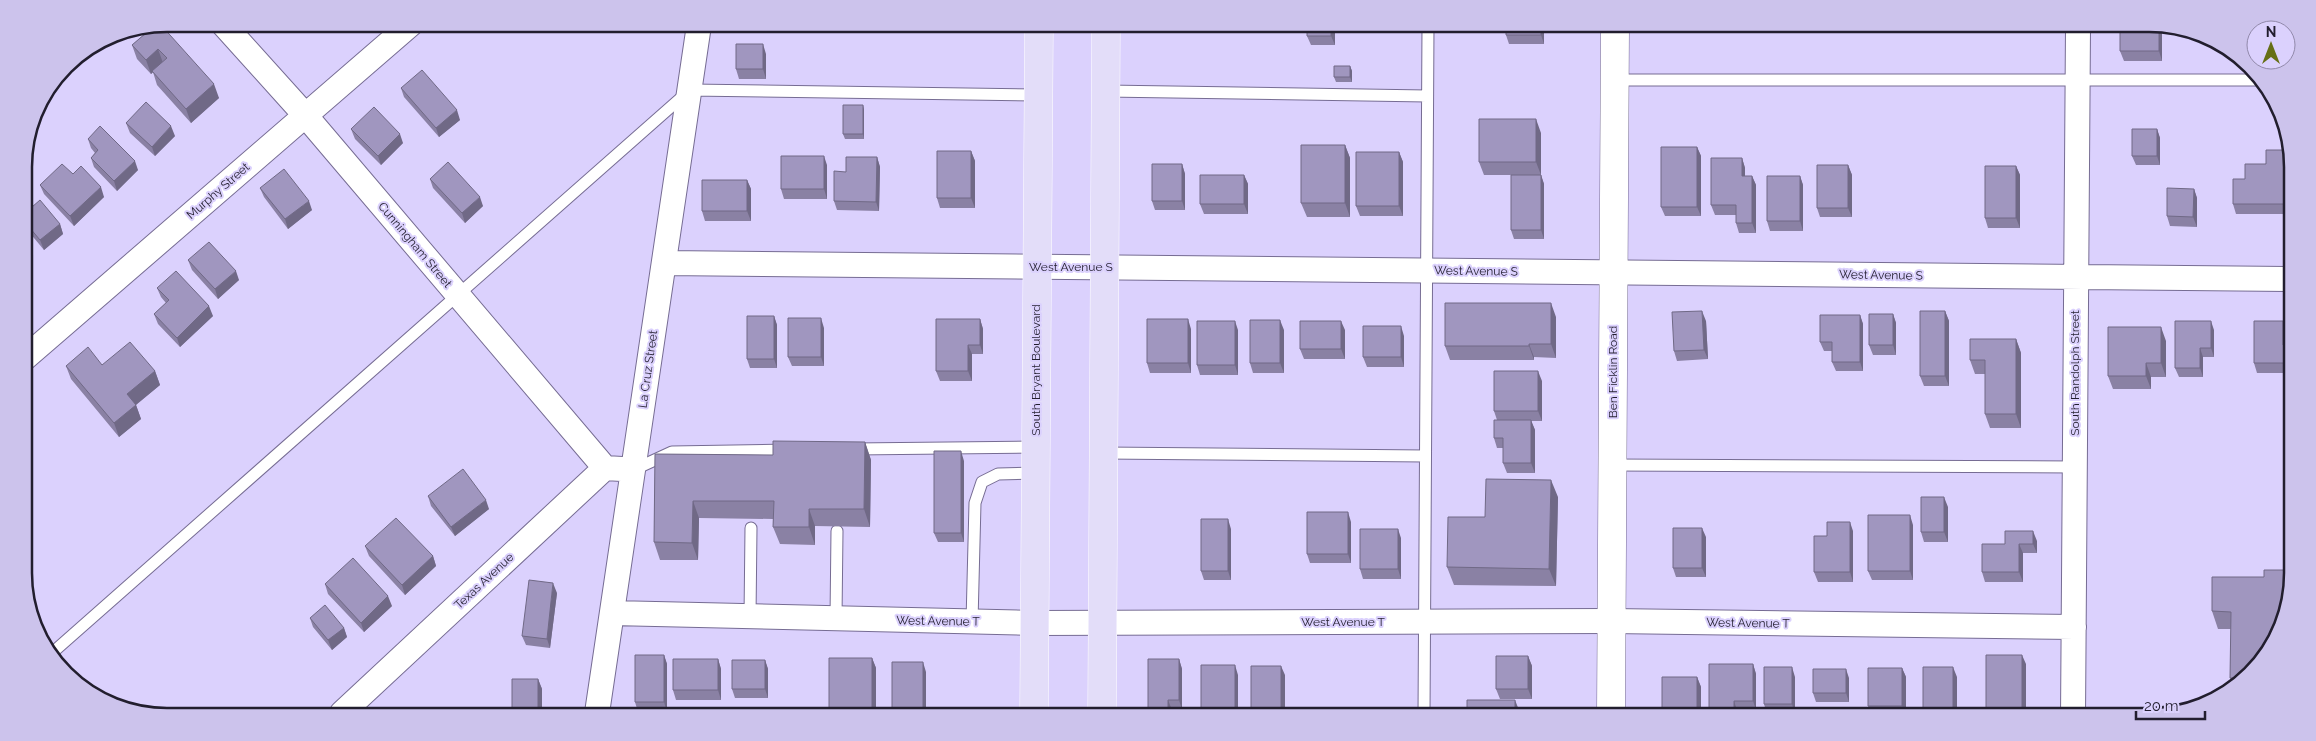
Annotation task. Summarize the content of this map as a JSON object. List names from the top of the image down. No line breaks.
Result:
{"streets":{"main road":["South Bryant Boulevard"],"street":["Murphy Street","Cunningham Street","West Avenue S","La Cruz Street","Ben Ficklin Road","South Randolph Street","Texas Avenue","West Avenue T"]},"crossings":[["Murphy Street","Cunningham Street"],["Cunningham Street","Texas Avenue"],["West Avenue S","La Cruz Street"],["West Avenue S","South Bryant Boulevard"],["West Avenue S","Ben Ficklin Road"],["West Avenue S","South Randolph Street"],["La Cruz Street","West Avenue T"],["South Bryant Boulevard","West Avenue T"],["Ben Ficklin Road","West Avenue T"],["South Randolph Street","West Avenue T"]],"scale_bar":"20 m","north":"top"}
